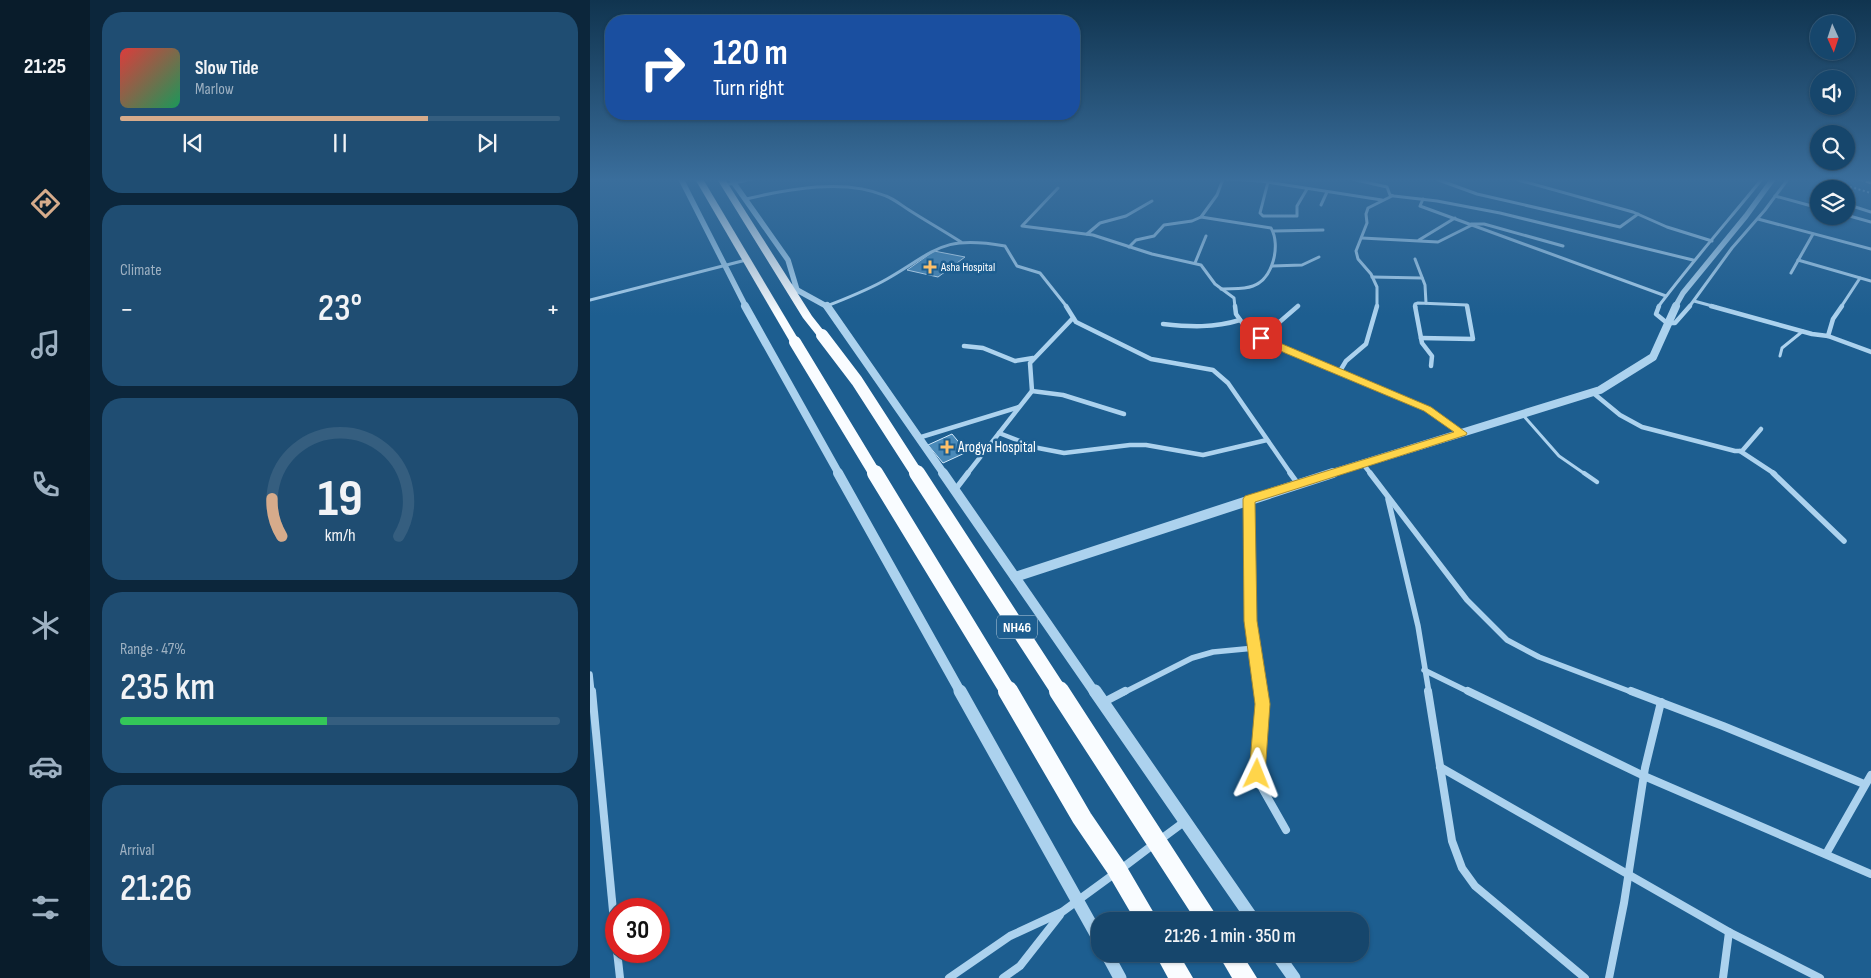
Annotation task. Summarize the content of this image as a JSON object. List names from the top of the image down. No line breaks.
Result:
{"streets":{"highway":["NH46"]},"places":{"health":["Asha Hospital","Arogya Hospital"]},"north":"bottom","page":{"tabs":"21:25","turn":["120 m","Turn right"],"song":["Slow Tide","Marlow"],"tile":["Climate",["Range · 47%","235 km"],["Arrival","21:26"]],"heat":["−","23°","+"],"limit":"30","trip":"21:26 · 1 min · 350 m","gauge":["19","km/h"]}}
